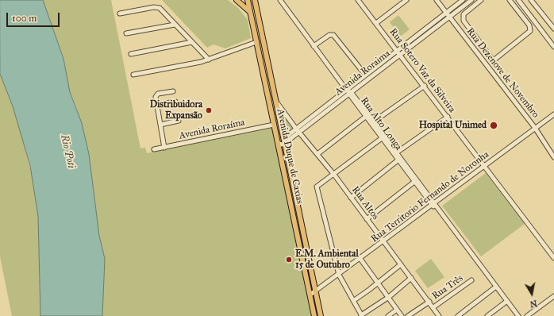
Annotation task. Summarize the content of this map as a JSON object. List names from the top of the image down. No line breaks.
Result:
{"streets":{"main road":["Avenida Duque de Caxias"],"street":["Rua Sotero Vaz da Silveira","Avenida Roraima","Rua Dezenove de Novembro","Rua Alto Longa","Avenida Roraíma","Rua Territorio Fernando de Noronha","Rua Altos","Rua Três"]},"crossings":[["Rua Sotero Vaz da Silveira","Avenida Roraima"],["Rua Sotero Vaz da Silveira","Rua Territorio Fernando de Noronha"],["Avenida Roraima","Rua Dezenove de Novembro"],["Avenida Roraima","Rua Alto Longa"],["Avenida Roraima","Avenida Duque de Caxias"],["Avenida Roraima","Rua Altos"],["Rua Dezenove de Novembro","Rua Territorio Fernando de Noronha"],["Rua Alto Longa","Rua Territorio Fernando de Noronha"],["Avenida Roraíma","Avenida Duque de Caxias"],["Avenida Duque de Caxias","Rua Territorio Fernando de Noronha"],["Avenida Duque de Caxias","Rua Altos"],["Rua Territorio Fernando de Noronha","Rua Altos"],["Rua Altos","Rua Três"]],"water":["Rio Poti"],"places":["Distribuidora Expansão","Hospital Unimed","E.M. Ambiental 15 de Outubro"],"scale_bar":"100 m","north":"bottom"}
